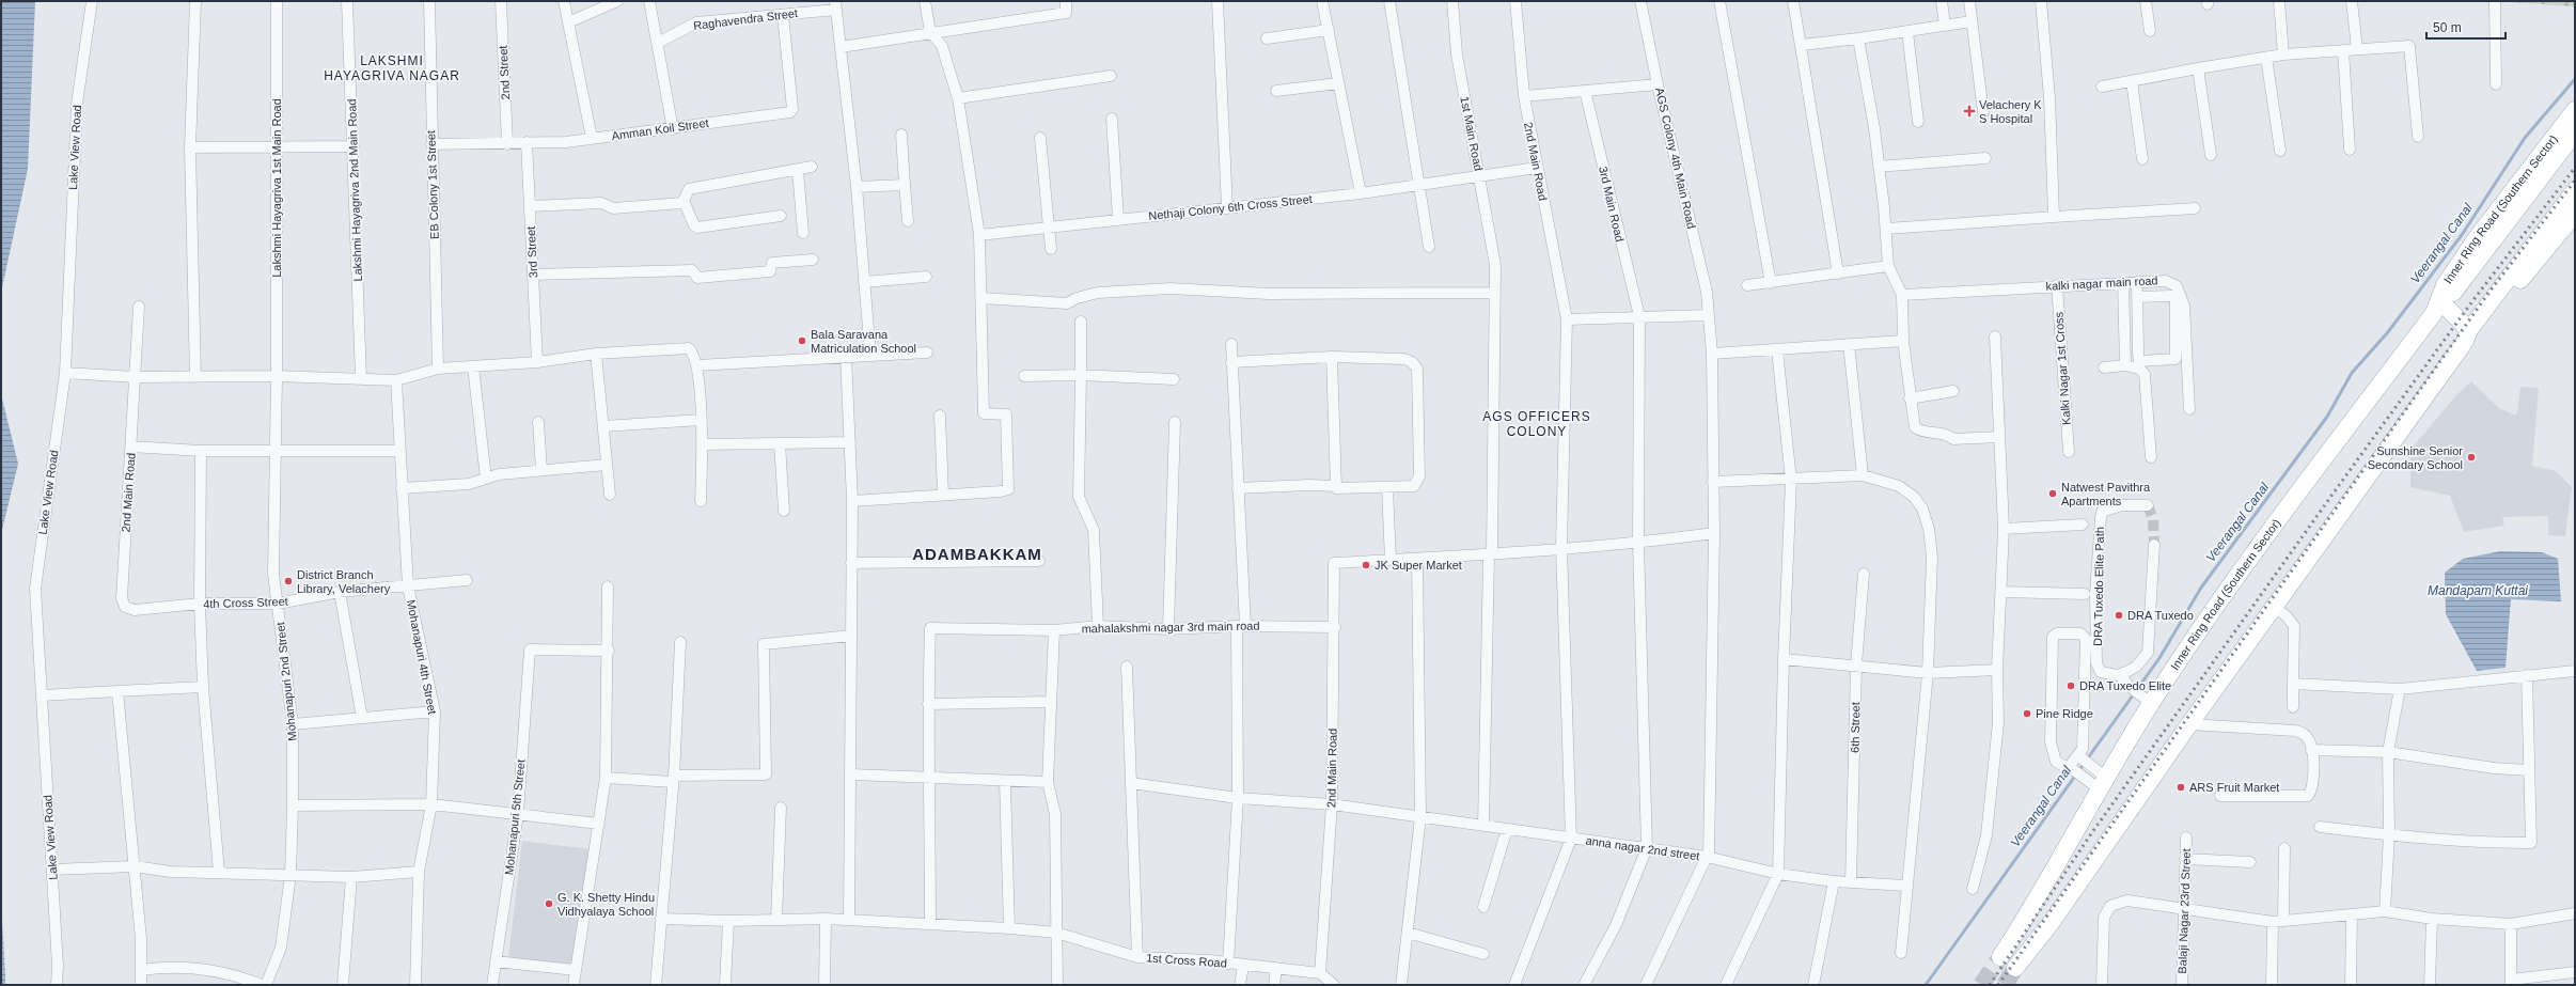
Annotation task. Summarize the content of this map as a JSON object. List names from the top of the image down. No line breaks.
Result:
{"streets":{"main road":["Inner Ring Road (Southern Sector)"],"street":["Raghavendra Street","2nd Street","Amman Koil Street","1st Main Road","Lake View Road","AGS Colony 4th Main Road","2nd Main Road","EB Colony 1st Street","Lakshmi Hayagriva 1st Main Road","Lakshmi Hayagriva 2nd Main Road","3rd Main Road","Nethaji Colony 6th Cross Street","3rd Street","kalki nagar main road","Kalki Nagar 1st Cross","DRA Tuxedo Elite Path","4th Cross Street","mahalakshmi nagar 3rd main road","Mohanapuri 4th Street","Mohanapuri 2nd Street","6th Street","Mohanapuri 5th Street","anna nagar 2nd street","Balaji Nagar 23rd Street","1st Cross Road"]},"crossings":[["Raghavendra Street","Amman Koil Street"],["2nd Street","Amman Koil Street"],["Amman Koil Street","EB Colony 1st Street"],["Amman Koil Street","3rd Street"],["1st Main Road","Nethaji Colony 6th Cross Street"],["1st Main Road","anna nagar 2nd street"],["AGS Colony 4th Main Road","anna nagar 2nd street"],["2nd Main Road","Nethaji Colony 6th Cross Street"],["2nd Main Road","4th Cross Street"],["2nd Main Road","mahalakshmi nagar 3rd main road"],["2nd Main Road","anna nagar 2nd street"],["2nd Main Road","1st Cross Road"],["Lakshmi Hayagriva 1st Main Road","Mohanapuri 2nd Street"],["3rd Main Road","anna nagar 2nd street"],["kalki nagar main road","Kalki Nagar 1st Cross"],["4th Cross Street","Mohanapuri 4th Street"],["4th Cross Street","Mohanapuri 2nd Street"],["6th Street","anna nagar 2nd street"]],"districts":["LAKSHMI HAYAGRIVA NAGAR","AGS OFFICERS COLONY","ADAMBAKKAM"],"water":["Veerangal Canal","Mandapam Kuttai"],"places":{"health":["Velachery K S Hospital"],"other":["Bala Saravana Matriculation School","Sunshine Senior Secondary School","Natwest Pavithra Apartments","JK Super Market","District Branch Library, Velachery","DRA Tuxedo","DRA Tuxedo Elite","Pine Ridge","ARS Fruit Market","G. K. Shetty Hindu Vidhyalaya School"]},"scale_bar":"50 m"}
